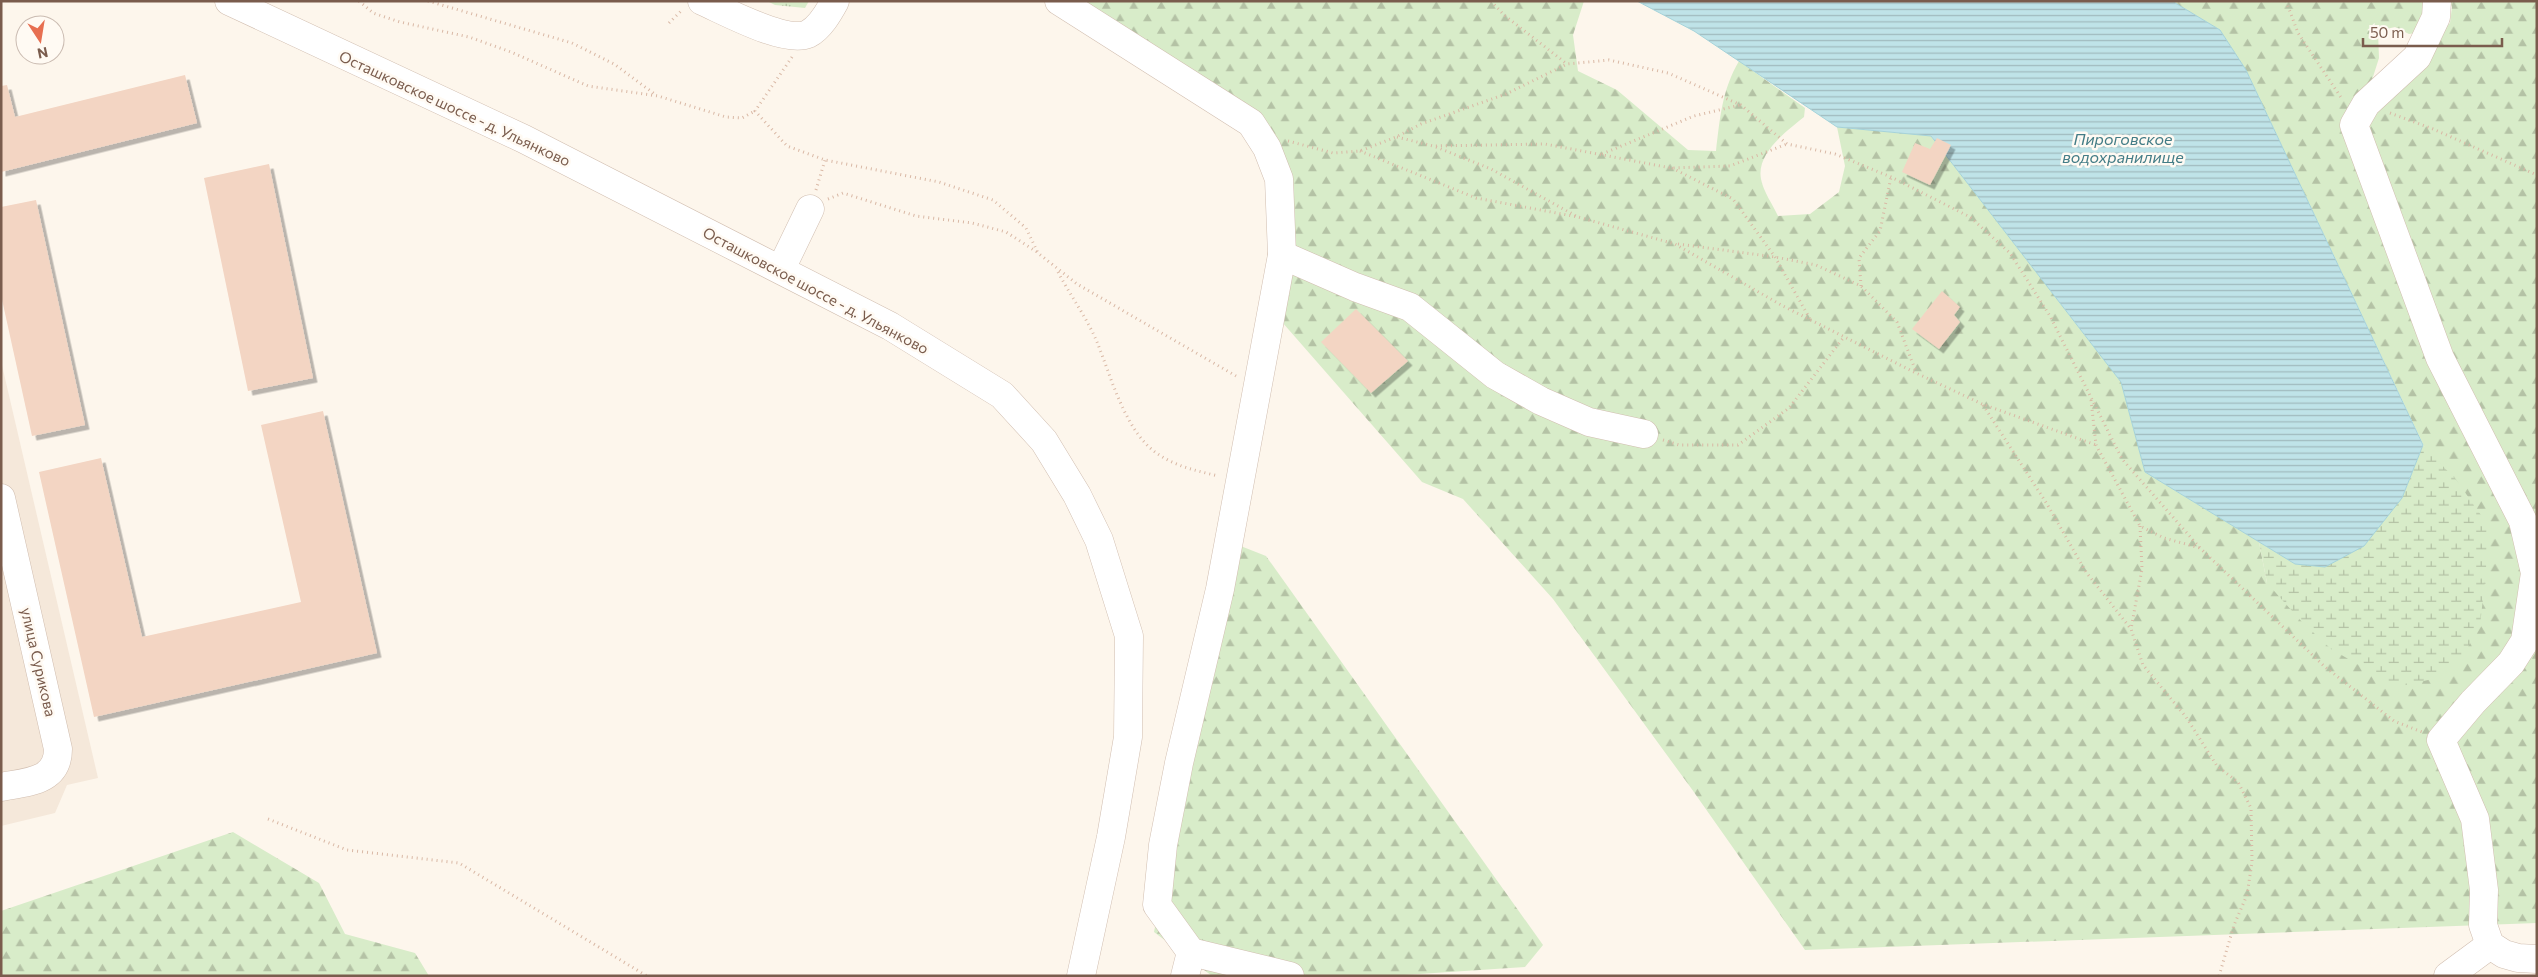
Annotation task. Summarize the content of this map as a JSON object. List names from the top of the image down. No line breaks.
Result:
{"streets":{"street":["Осташковское шоссе - д. Ульянково","улица Сурикова"]},"water":["Пироговское водохранилище"],"scale_bar":"50 m","north":"bottom"}
